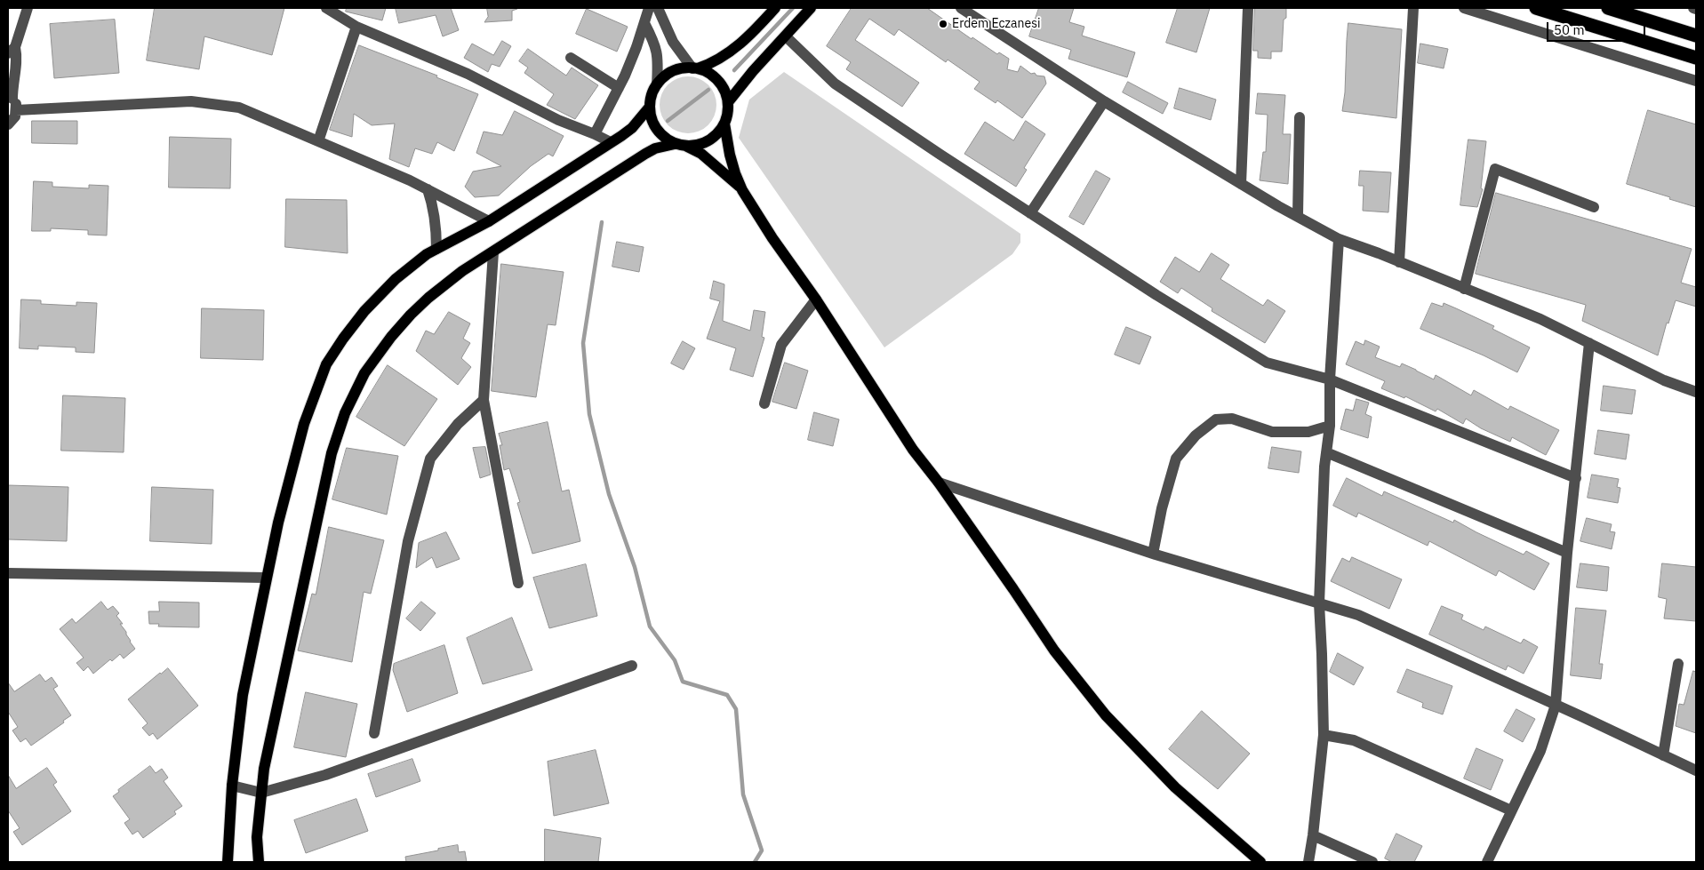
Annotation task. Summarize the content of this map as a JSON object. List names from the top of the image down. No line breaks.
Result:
{"places":["Erdem Eczanesi"],"scale_bar":"50 m"}
